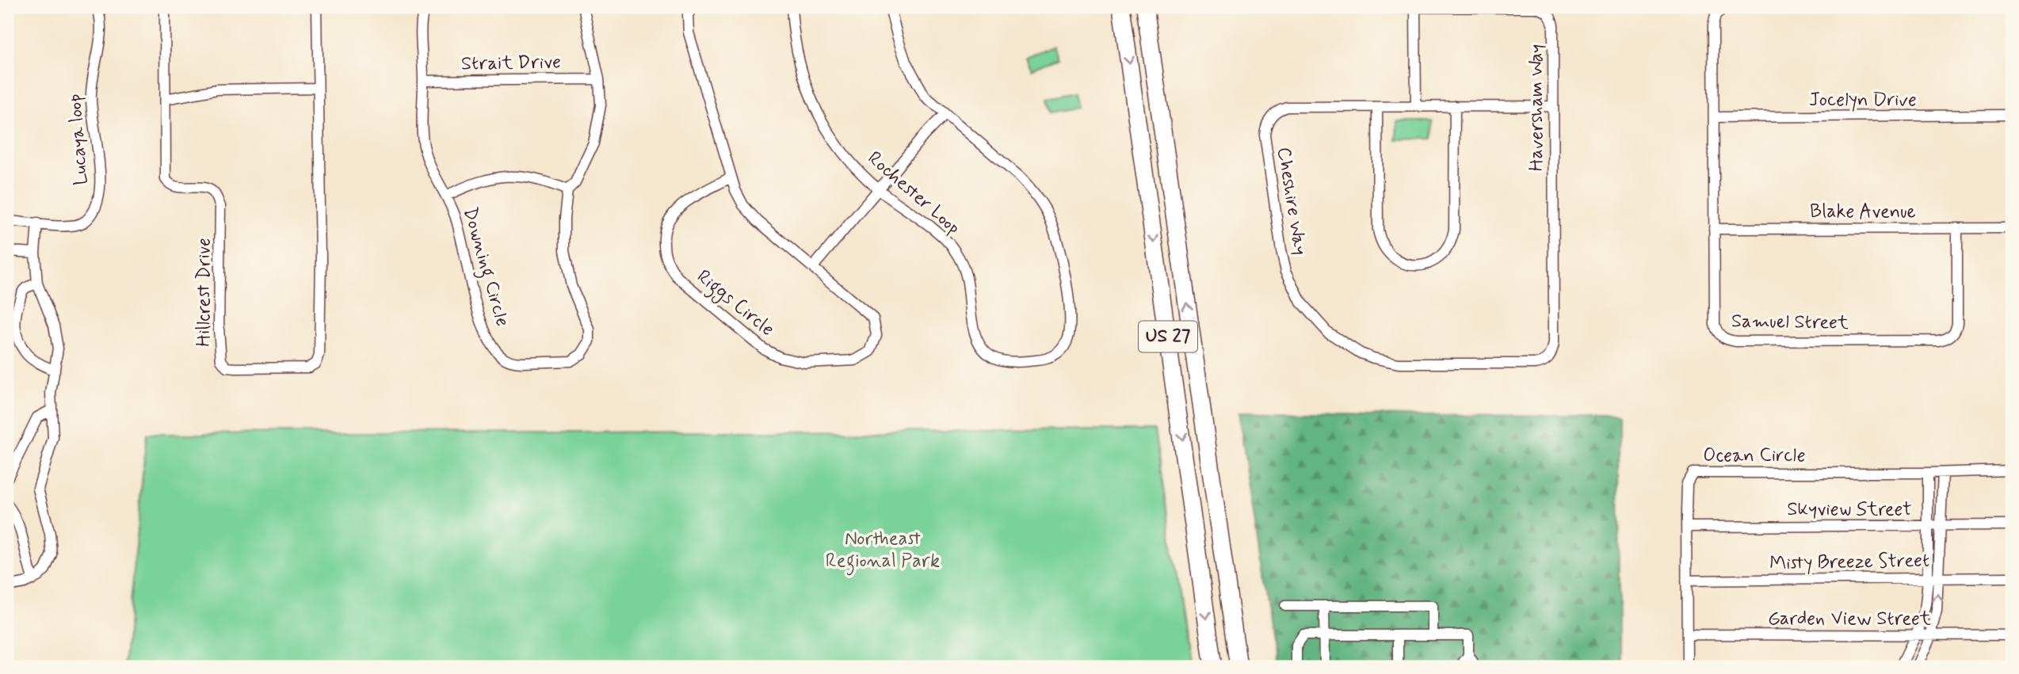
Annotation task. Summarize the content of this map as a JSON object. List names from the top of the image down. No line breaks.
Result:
{"streets":{"highway":["US 27"],"street":["Strait Drive","Jocelyn Drive","Haversham Way","Lucaya loop","Rochester Loop","Cheshire Way","Blake Avenue","Downing Circle","Hillcrest Drive","Riggs Circle","Samuel Street","Ocean Circle","Skyview Street","Misty Breeze Street","Garden View Street"]},"crossings":[["Strait Drive","Downing Circle"],["Jocelyn Drive","Samuel Street"],["Haversham Way","Cheshire Way"],["Blake Avenue","Samuel Street"],["Ocean Circle","Skyview Street"],["Ocean Circle","Misty Breeze Street"],["Ocean Circle","Garden View Street"]],"parks":["Northeast Regional Park"]}
